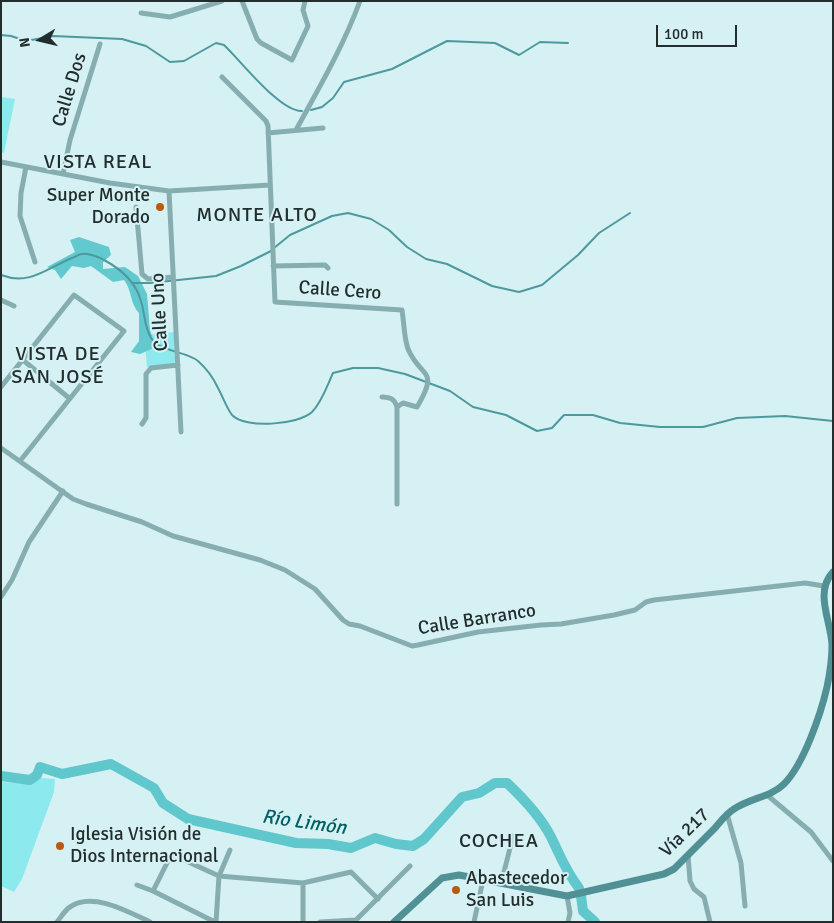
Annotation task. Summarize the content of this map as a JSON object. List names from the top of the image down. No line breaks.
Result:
{"streets":{"main road":["Vía 217"],"street":["Calle Dos","Calle Cero","Calle Uno","Calle Barranco"]},"crossings":[["Calle Barranco","Vía 217"]],"districts":["VISTA REAL","MONTE ALTO","VISTA DE SAN JOSÉ","COCHEA"],"water":["Río Limón"],"places":["Super Monte Dorado","Iglesia Visión de Dios Internacional","Abastecedor San Luis"],"scale_bar":"100 m","north":"left"}
